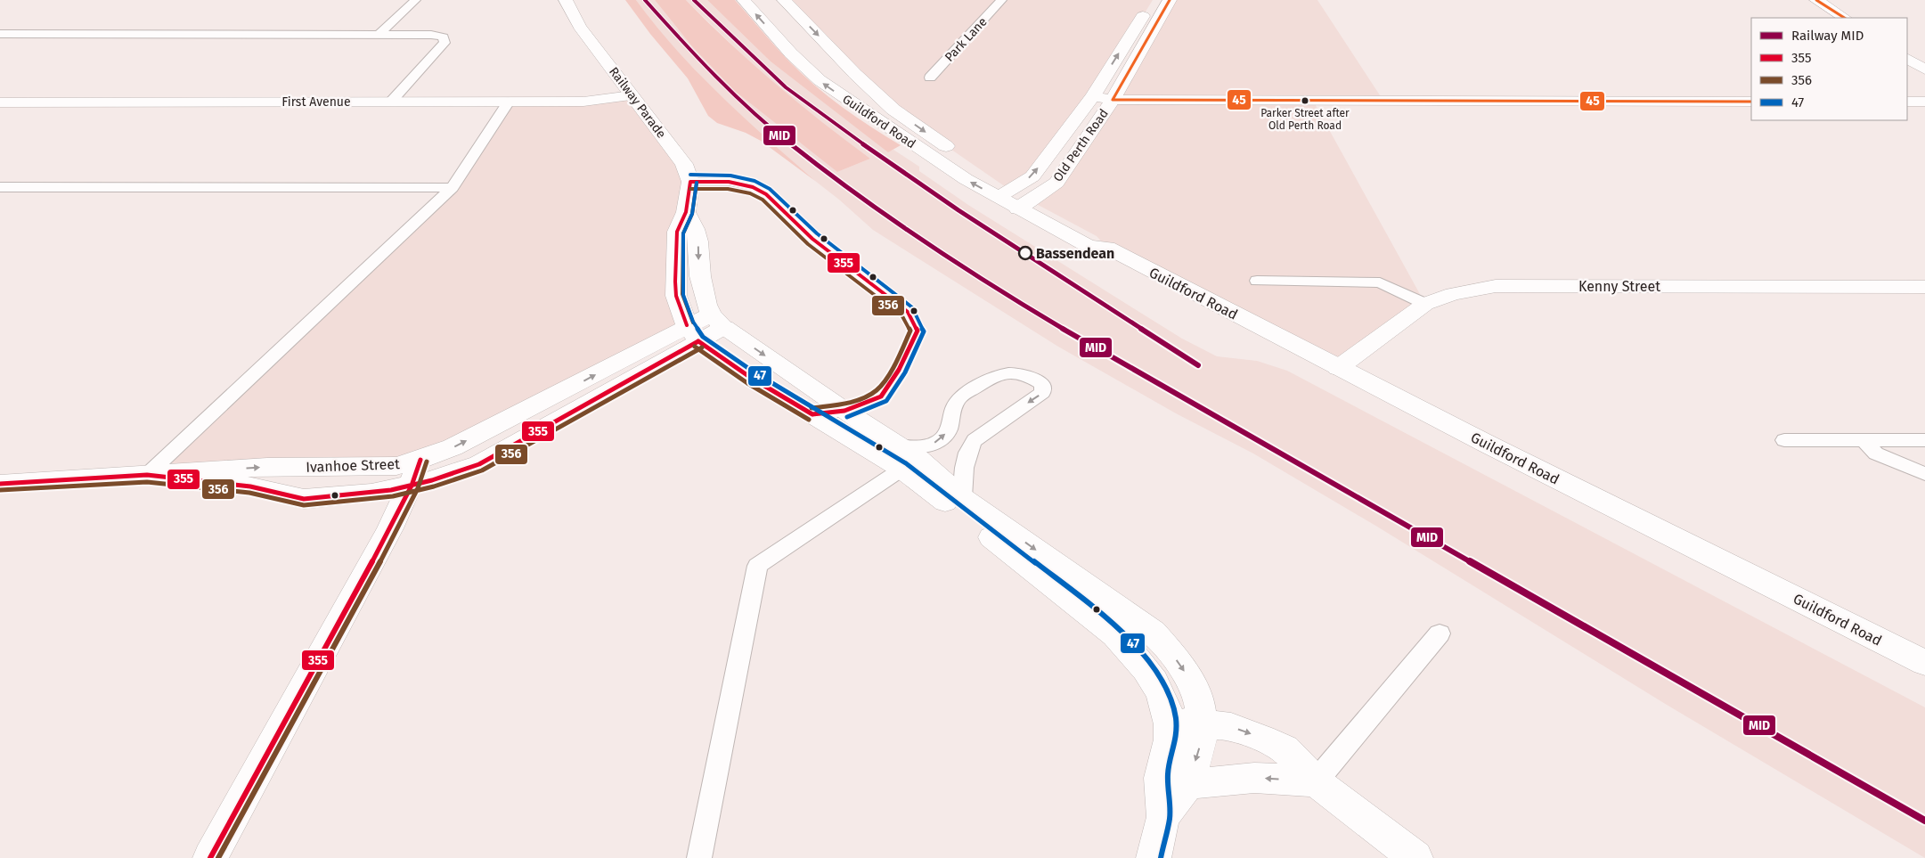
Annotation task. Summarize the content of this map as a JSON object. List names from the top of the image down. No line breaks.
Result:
{"streets":{"main road":["First Avenue","Railway Parade","Guildford Road","Old Perth Road","Kenny Street","Ivanhoe Street"],"lane":["Park Lane"]},"crossings":[["First Avenue","Railway Parade"],["Guildford Road","Old Perth Road"],["Guildford Road","Kenny Street"]],"places":["Parker Street after Old Perth Road","Bassendean"],"lines":["rail line MID","transit line 45","transit line 47","transit line 355","transit line 356"],"legend":["Railway MID","355","356","47"]}
